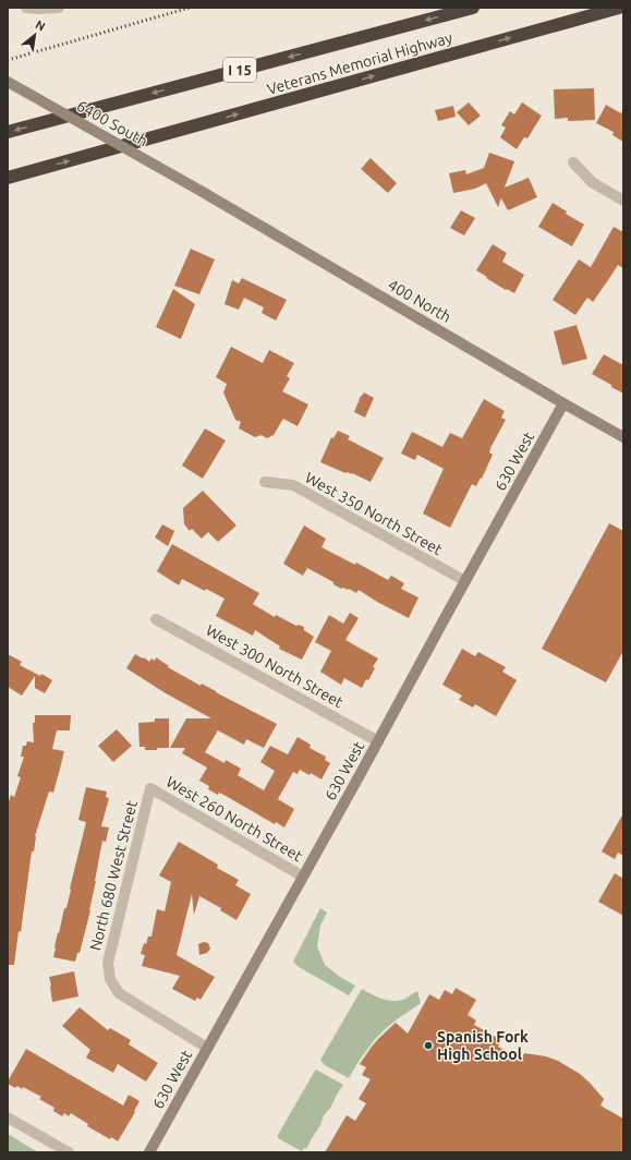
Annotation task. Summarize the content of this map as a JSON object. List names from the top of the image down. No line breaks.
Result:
{"streets":{"highway":["Veterans Memorial Highway","I 15"],"street":["6400 South","400 North","630 West","West 350 North Street","West 300 North Street","West 260 North Street","North 680 West Street"]},"crossings":[["6400 South","400 North"],["400 North","630 West"],["630 West","West 350 North Street"],["630 West","West 300 North Street"],["630 West","West 260 North Street"],["630 West","North 680 West Street"],["West 260 North Street","North 680 West Street"]],"places":["Spanish Fork High School"],"north":"top right"}
